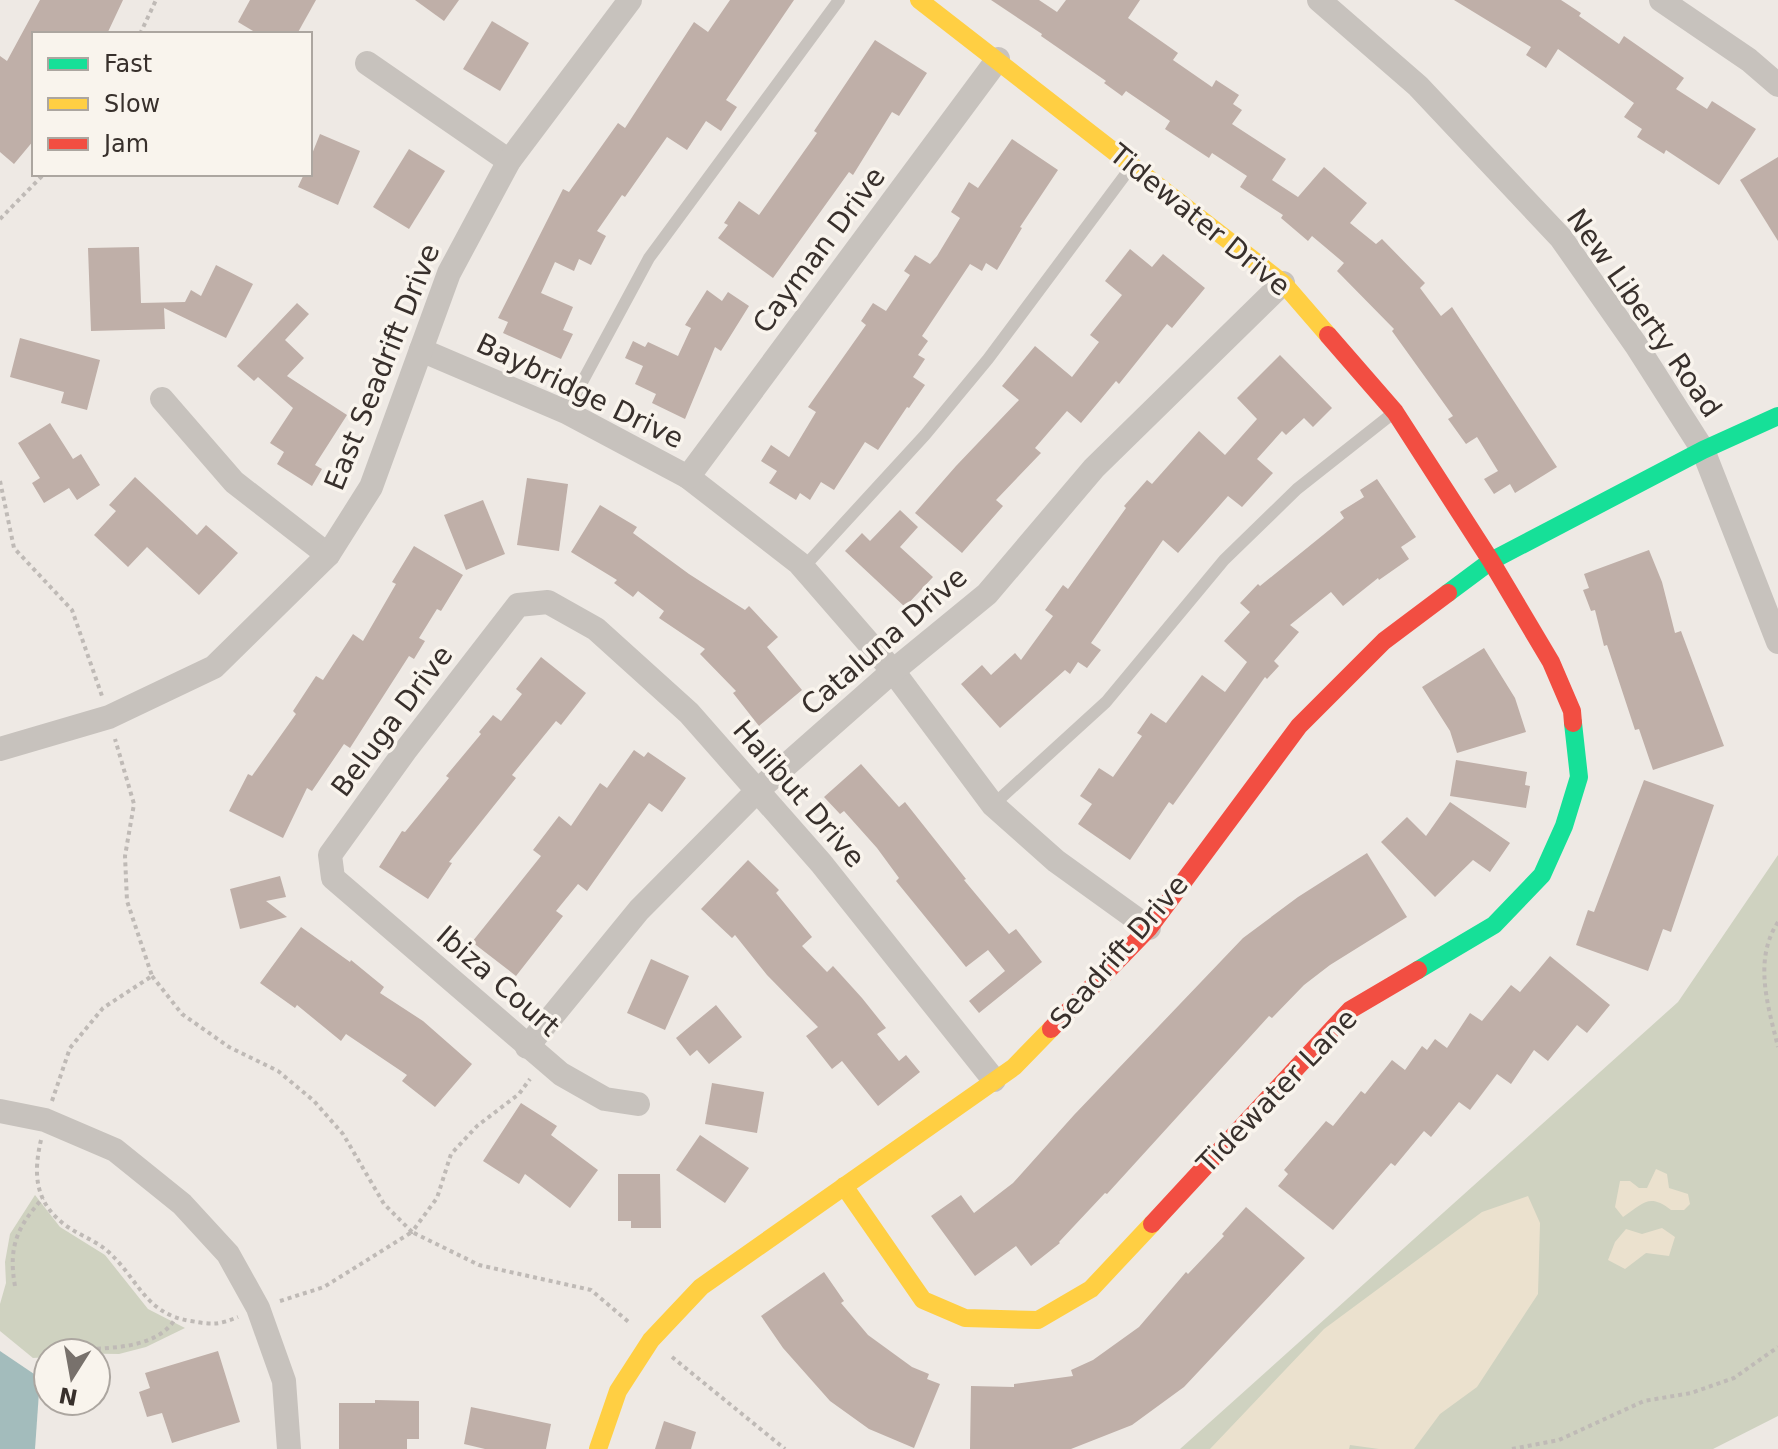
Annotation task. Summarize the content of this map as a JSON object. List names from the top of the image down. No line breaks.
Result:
{"streets":{"street":["Tidewater Drive","Cayman Drive","New Liberty Road","East Seadrift Drive","Baybridge Drive","Cataluna Drive","Beluga Drive","Halibut Drive","Seadrift Drive","Ibiza Court","Tidewater Lane"]},"crossings":[["Tidewater Drive","Cayman Drive"],["Tidewater Drive","Cataluna Drive"],["Tidewater Drive","Seadrift Drive"],["Tidewater Drive","Tidewater Lane"],["Cayman Drive","Baybridge Drive"],["New Liberty Road","Seadrift Drive"],["East Seadrift Drive","Baybridge Drive"],["Baybridge Drive","Cataluna Drive"],["Baybridge Drive","Seadrift Drive"],["Cataluna Drive","Halibut Drive"],["Cataluna Drive","Ibiza Court"],["Beluga Drive","Halibut Drive"],["Beluga Drive","Ibiza Court"],["Halibut Drive","Seadrift Drive"],["Seadrift Drive","Tidewater Lane"]],"legend":["Fast","Slow","Jam"],"north":"bottom"}
